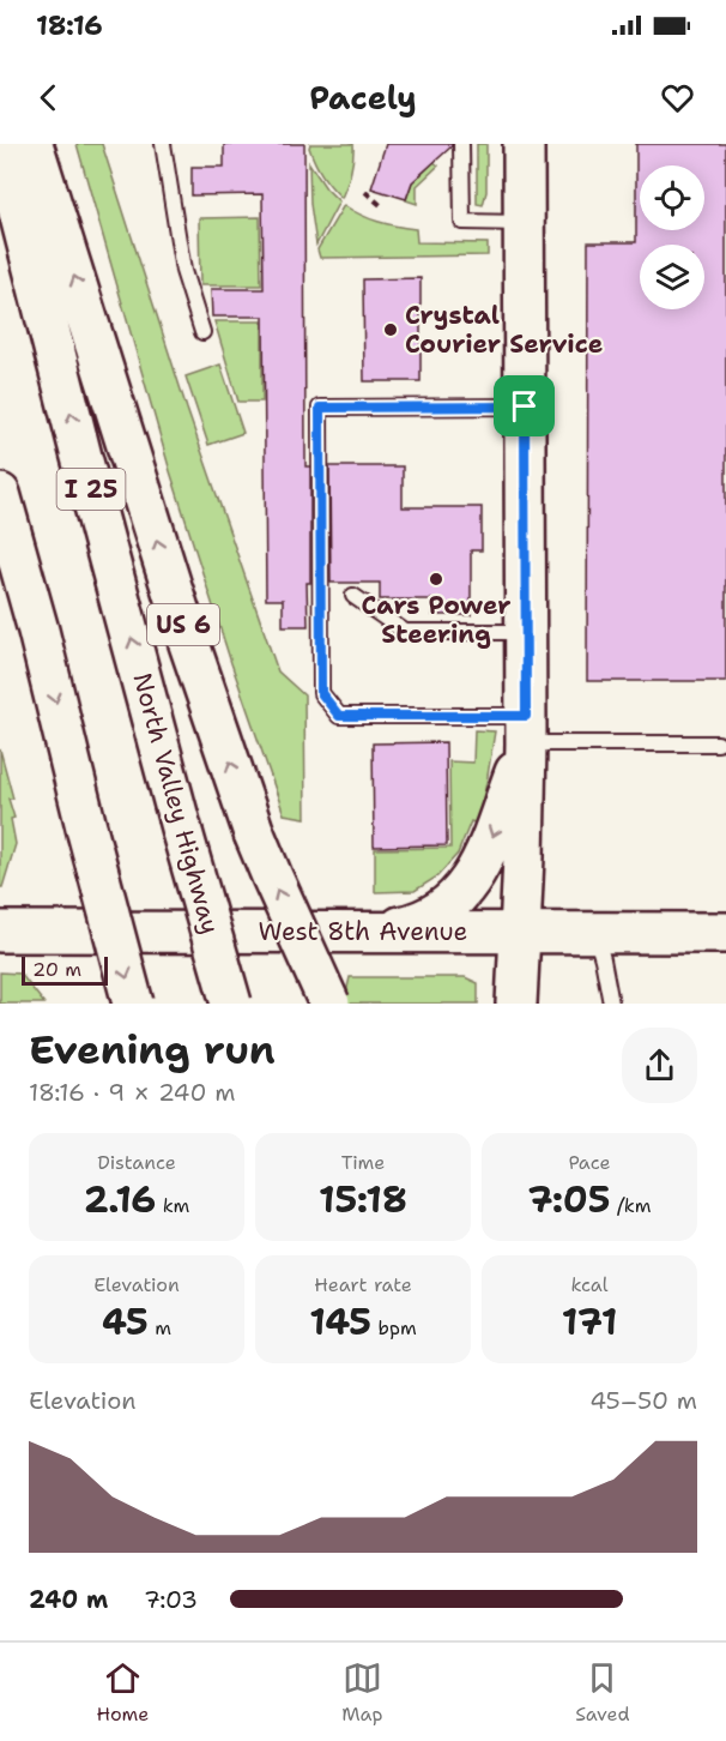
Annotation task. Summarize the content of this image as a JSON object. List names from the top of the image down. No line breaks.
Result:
{"streets":{"main road":["I 25","US 6","North Valley Highway","West 8th Avenue"]},"places":["Crystal Courier Service","Cars Power Steering"],"scale_bar":"20 m","page":{"status":"18:16","header":"Pacely","scale":"20 m","heading":["Evening run","18:16 · 9 × 240 m"],"stats":[["Distance","2.16 km"],["Time","15:18"],["Pace","7:05 /km"],["Elevation","45 m"],["Heart rate","145 bpm"],["kcal","171"]],"chart":["Elevation","45–50 m"],"list":[{"name":"240 m","note":"7:03"}],"tabs":["Home","Map","Saved"]}}
